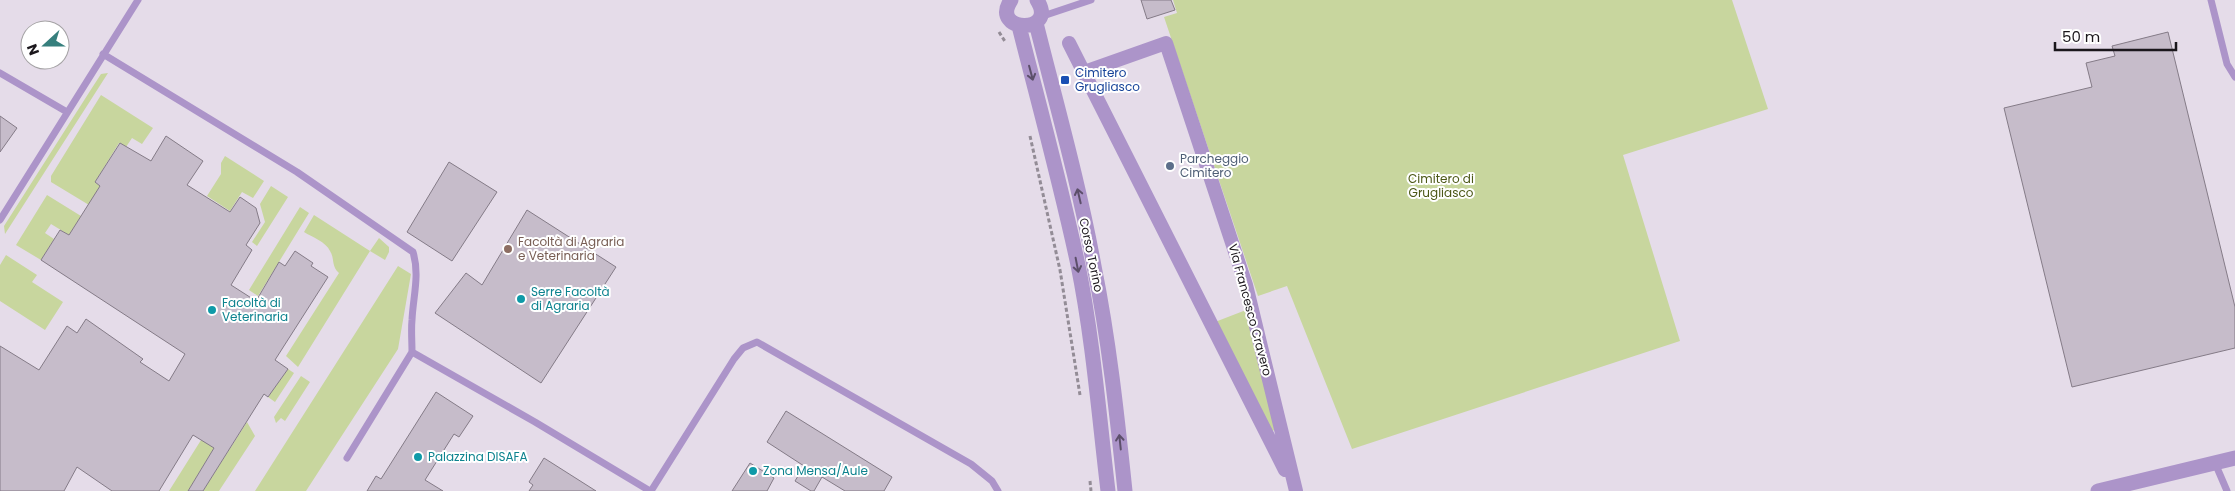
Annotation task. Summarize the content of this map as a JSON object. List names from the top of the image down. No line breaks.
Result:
{"streets":{"street":["Corso Torino","Via Francesco Cravero"]},"parks":["Cimitero di Grugliasco"],"places":{"transit":["Cimitero Grugliasco"],"other":["Parcheggio Cimitero","Facoltà di Agraria e Veterinaria","Serre Facoltà di Agraria","Facoltà di Veterinaria","Palazzina DISAFA","Zona Mensa/Aule"]},"scale_bar":"50 m","north":"left"}
